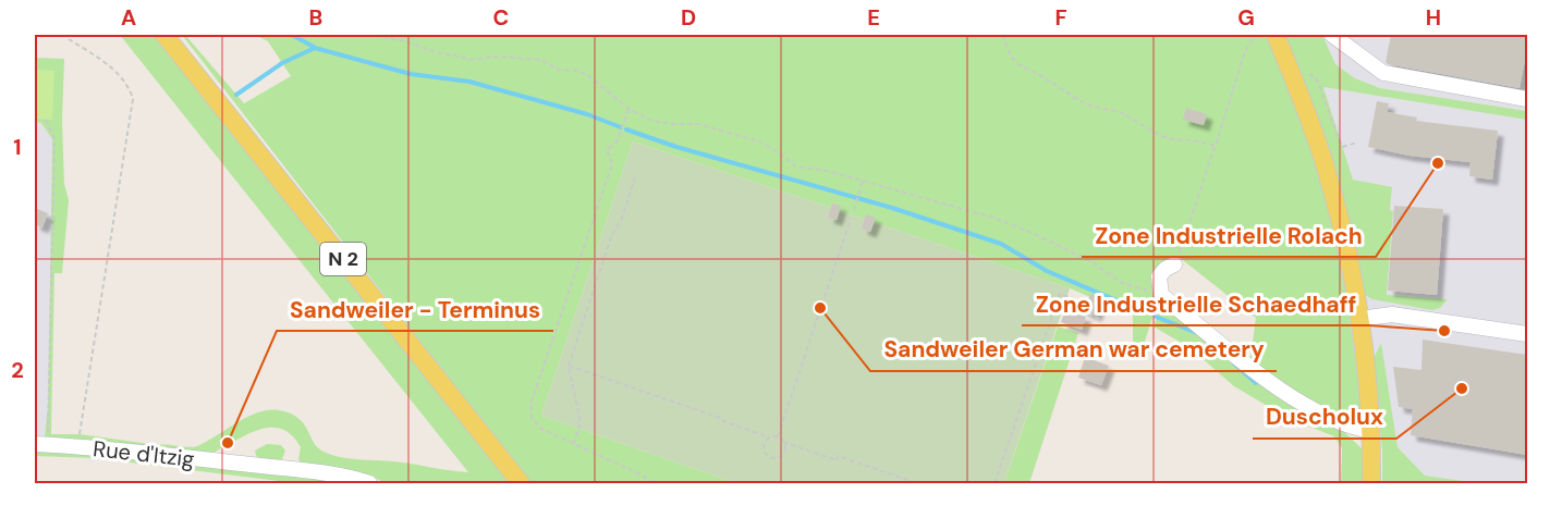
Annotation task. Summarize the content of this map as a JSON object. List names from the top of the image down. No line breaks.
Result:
{"streets":{"main road":["N 2"],"street":["Rue d'Itzig"]},"places":["Zone Industrielle Rolach","Sandweiler German war cemetery","Zone Industrielle Schaedhaff","Duscholux","Sandweiler - Terminus"],"grid":{"columns":["A","B","C","D","E","F","G","H"],"rows":["1","2"]}}
